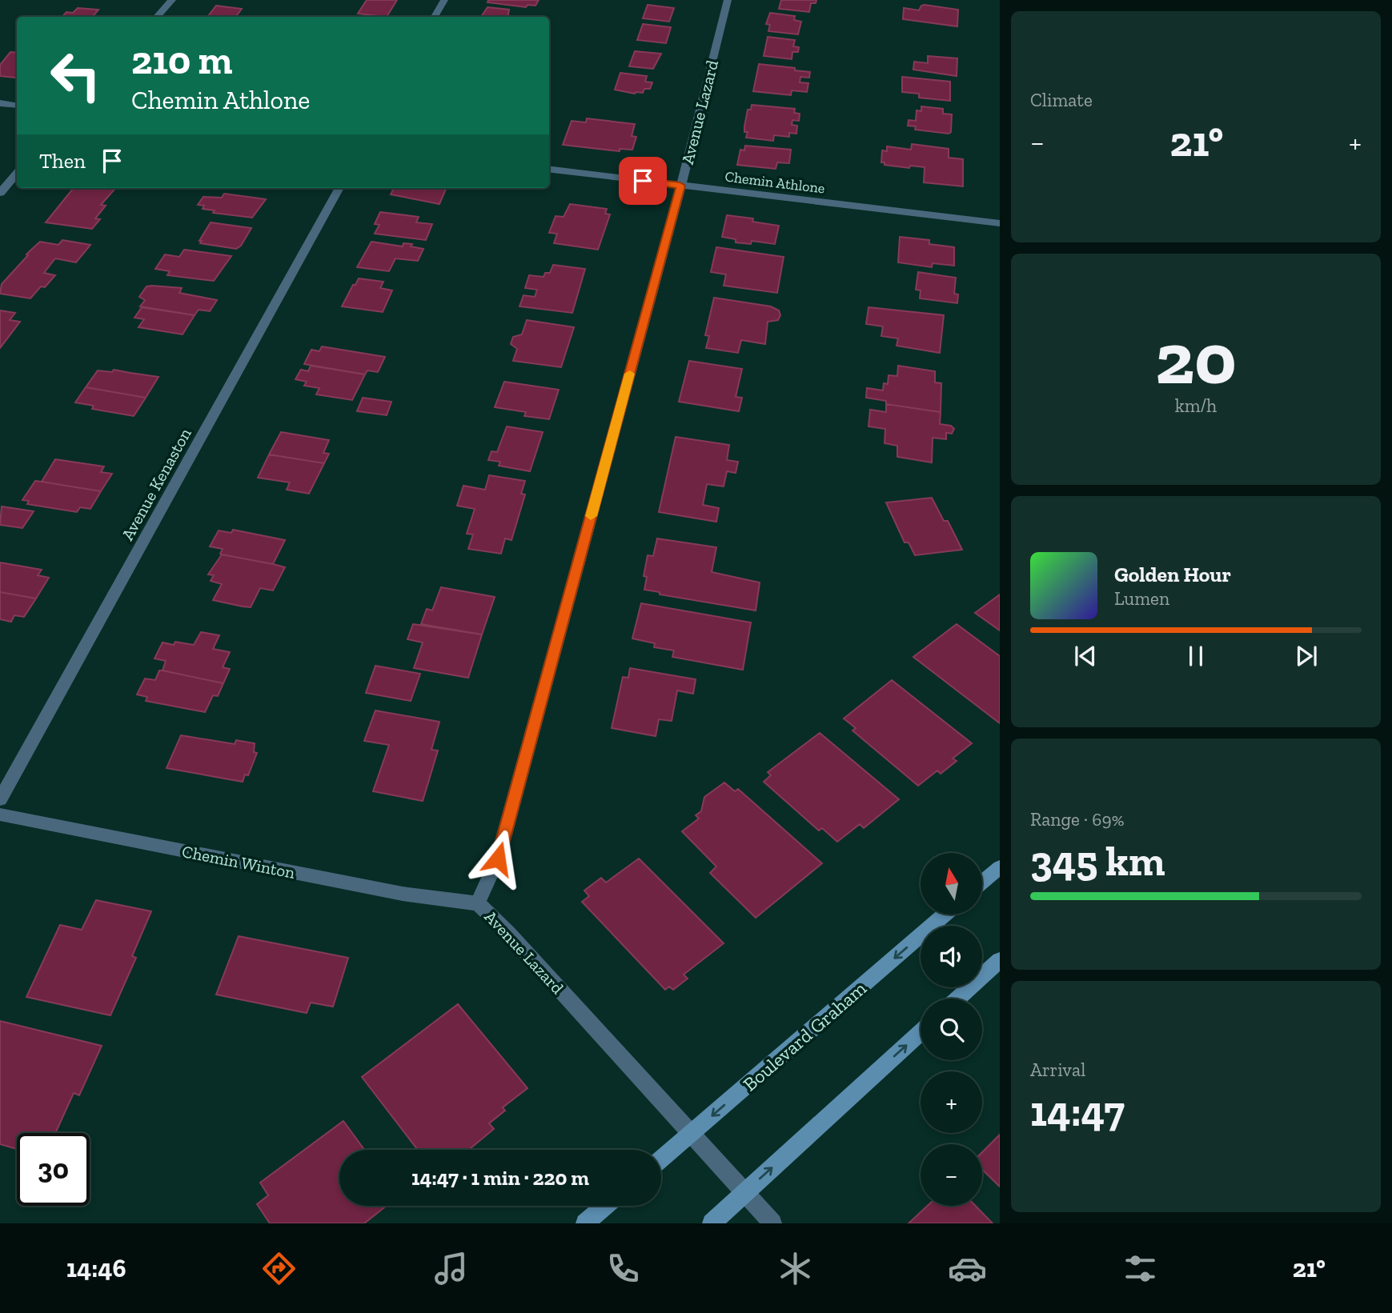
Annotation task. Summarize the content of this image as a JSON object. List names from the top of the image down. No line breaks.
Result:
{"streets":{"street":["Avenue Lazard","Chemin Athlone","Avenue Kenaston","Chemin Winton","Boulevard Graham"]},"crossings":[["Avenue Lazard","Chemin Athlone"],["Avenue Lazard","Chemin Winton"],["Avenue Lazard","Boulevard Graham"]],"north":"top","page":{"tile":["Climate",["20","km/h"],["Range · 69%","345 km"],["Arrival","14:47"]],"turn":["210 m","Chemin Athlone"],"heat":["−","21°","+"],"then":"Then","song":["Golden Hour","Lumen"],"map_buttons":["+","−"],"limit":"30","trip":"14:47 · 1 min · 220 m","tabs":["14:46","21°"]}}
